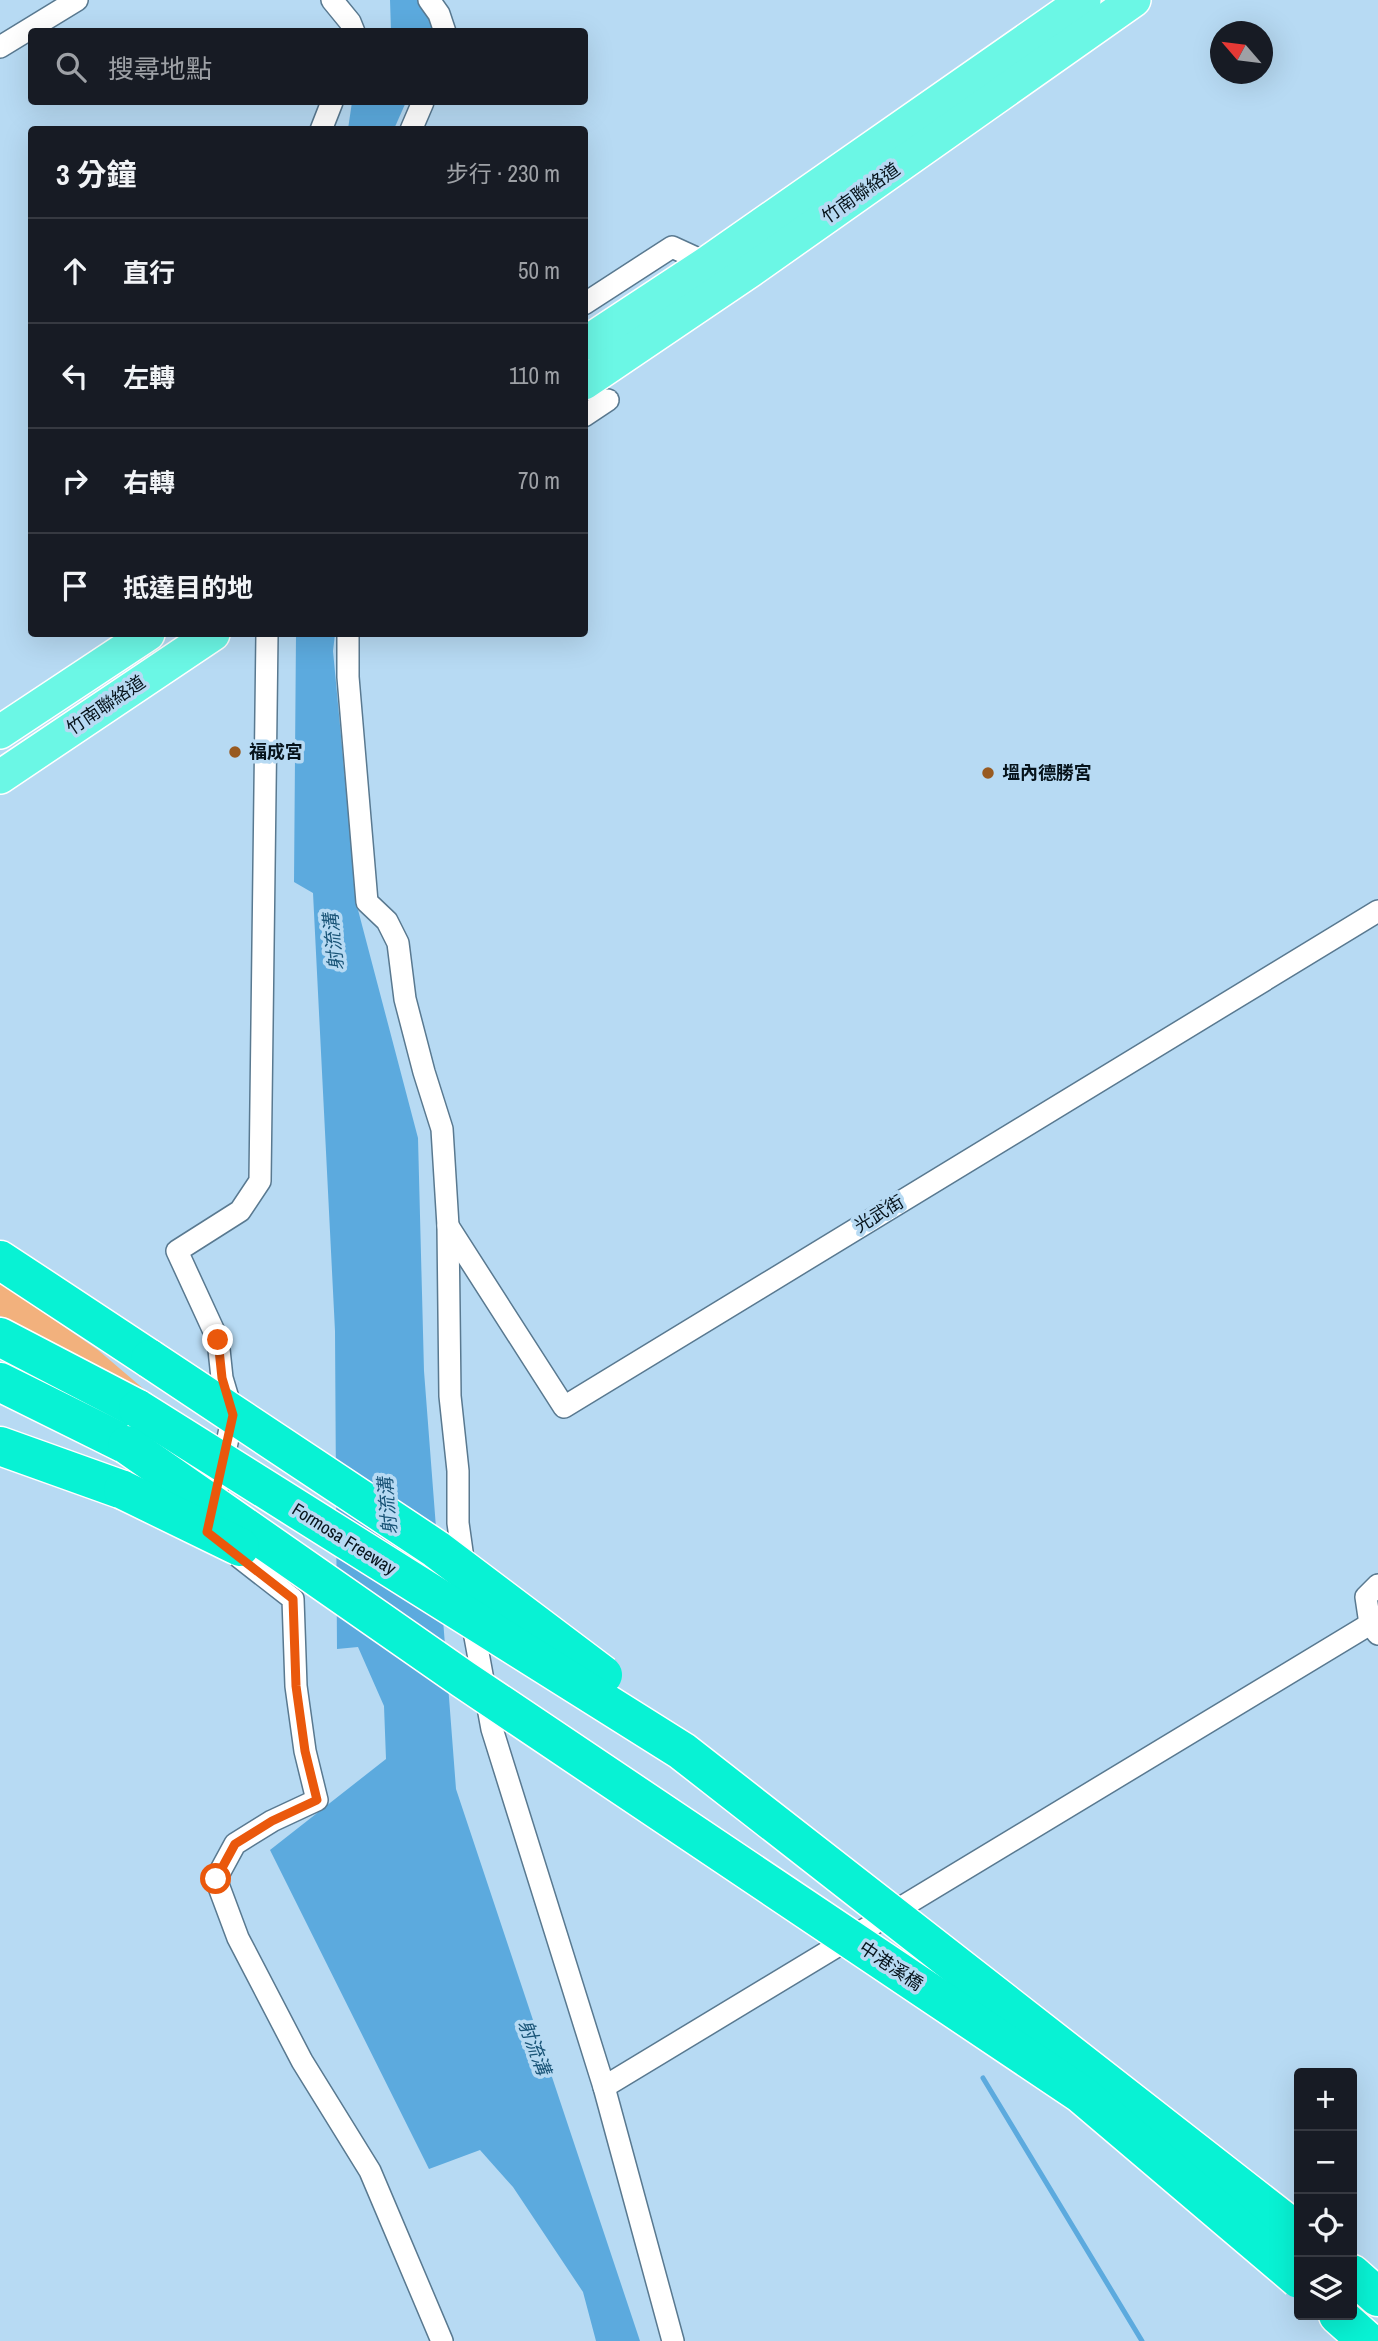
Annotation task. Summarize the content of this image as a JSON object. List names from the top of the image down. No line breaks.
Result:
{"streets":{"highway":["Formosa Freeway","中港溪橋"],"main road":["竹南聯絡道"],"street":["光武街"]},"water":["射流溝"],"places":["福成宮","塭內德勝宮"],"north":"top left","page":{"search":"搜尋地點","heading":["3 分鐘","步行 · 230 m"],"list":[["直行","50 m"],["左轉","110 m"],["右轉","70 m"],"抵達目的地"],"map_buttons":["+","−"]}}
